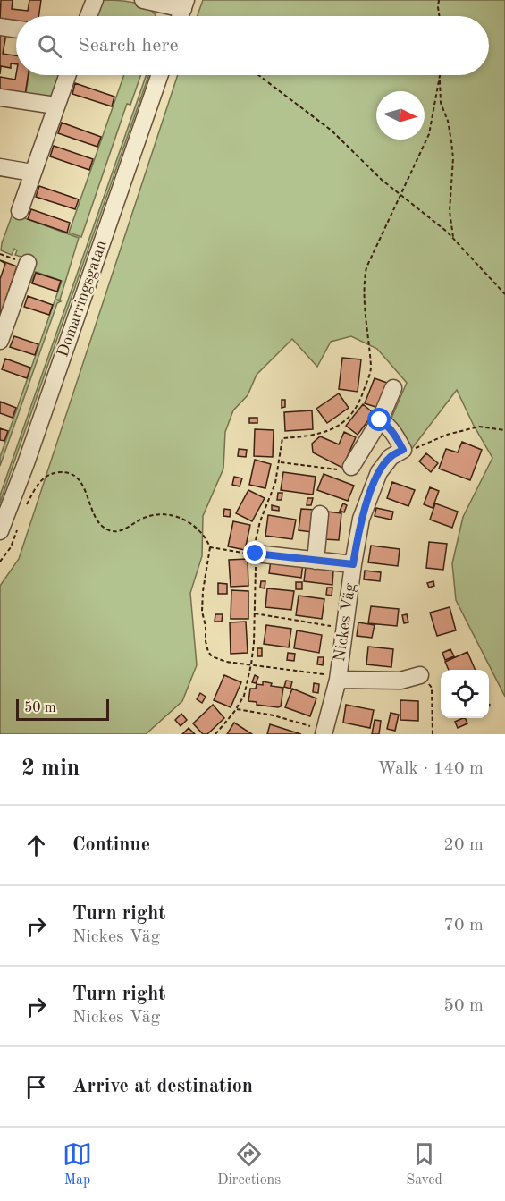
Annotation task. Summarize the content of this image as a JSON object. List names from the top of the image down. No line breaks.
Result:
{"streets":{"street":["Domarringsgatan","Nickes Väg"]},"scale_bar":"50 m","north":"right","page":{"search":"Search here","scale":"50 m","heading":["2 min","Walk · 140 m"],"list":[["Continue","20 m"],["Turn right","Nickes Väg","70 m"],["Turn right","Nickes Väg","50 m"],"Arrive at destination"],"nav":["Map","Directions","Saved"]}}
